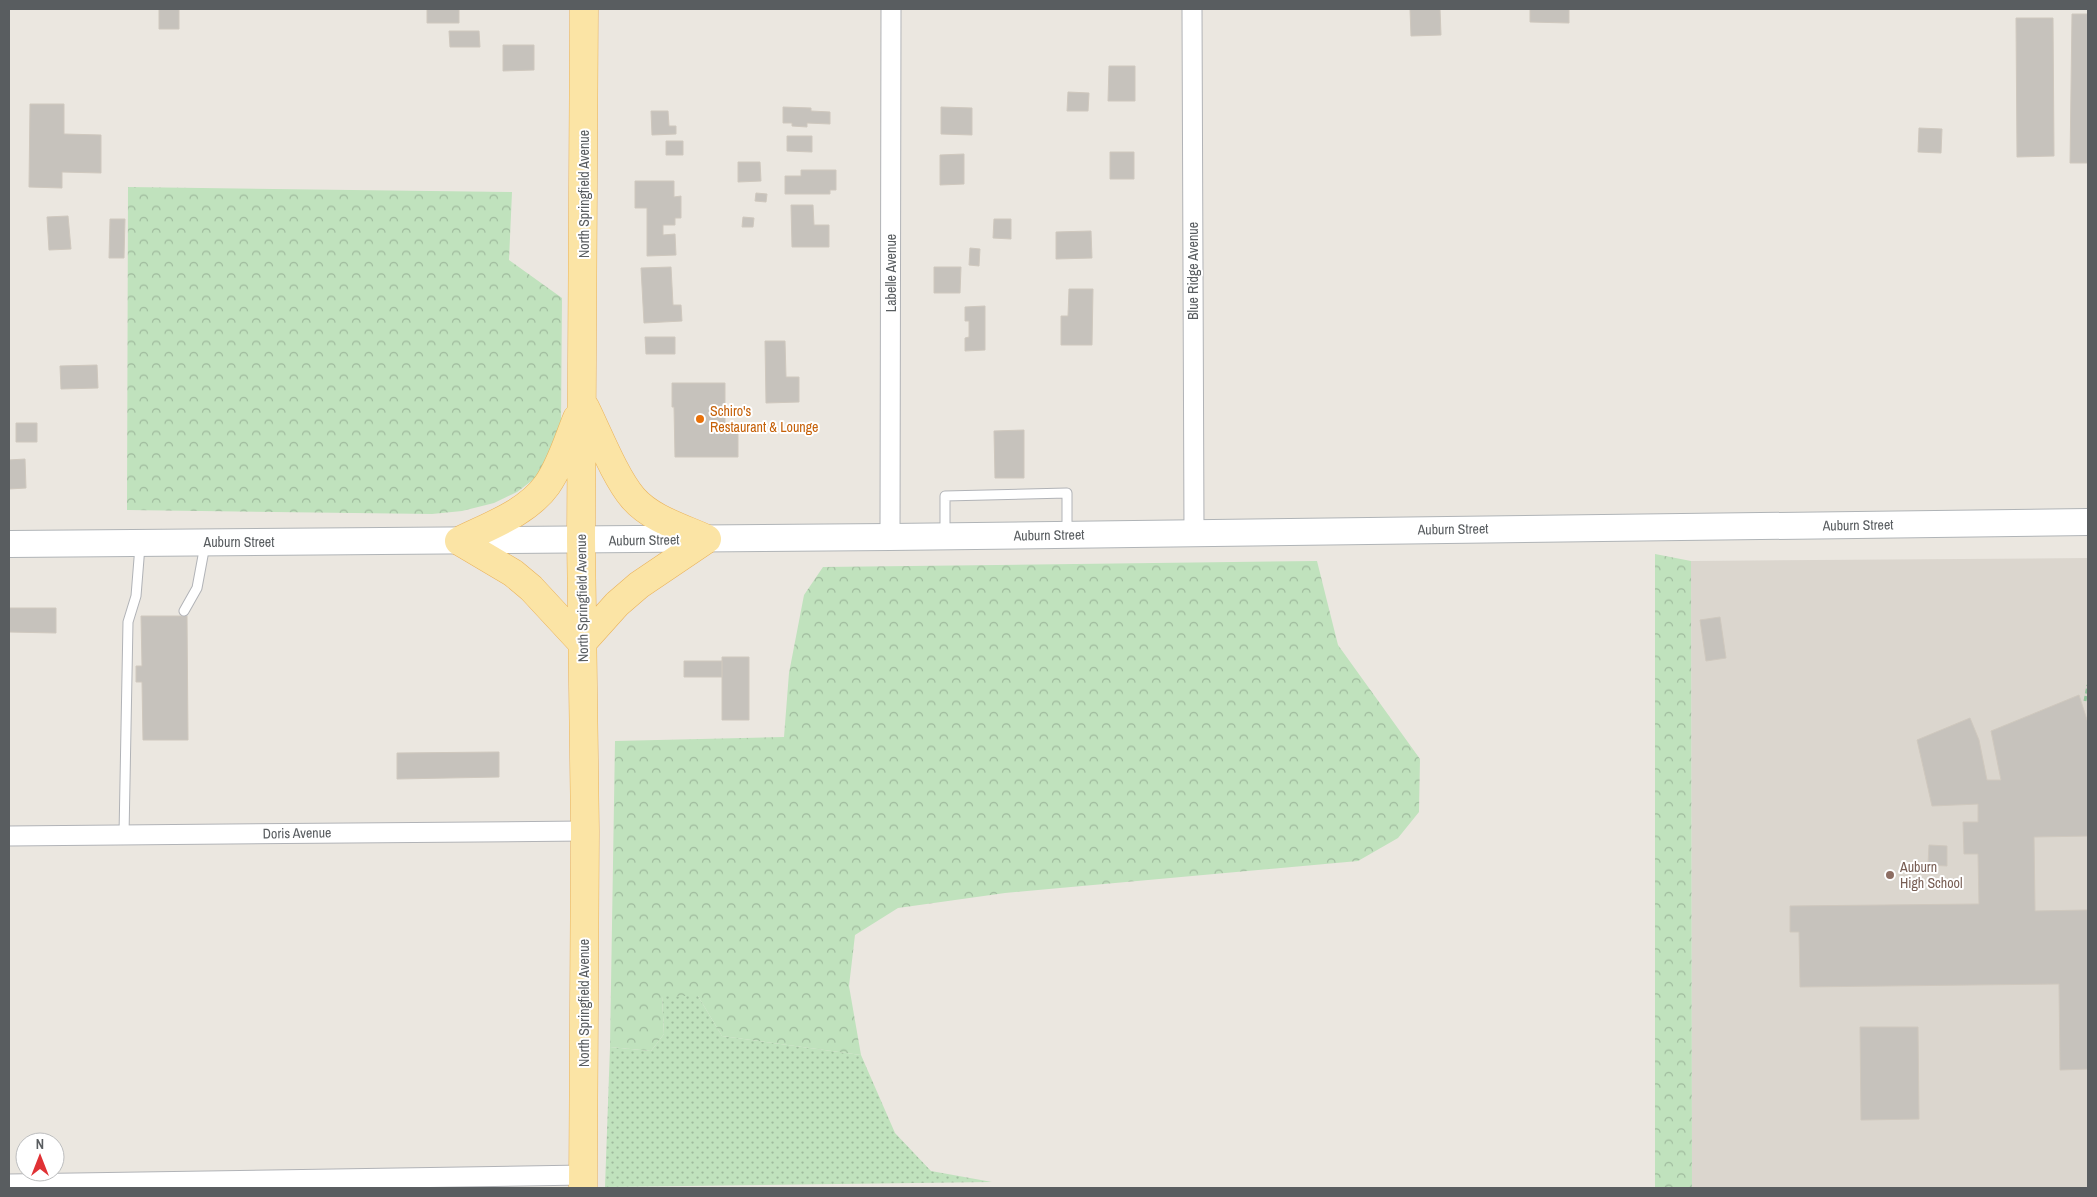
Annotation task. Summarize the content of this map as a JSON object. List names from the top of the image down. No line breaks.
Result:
{"streets":{"main road":["North Springfield Avenue","Auburn Street"],"street":["Blue Ridge Avenue","Labelle Avenue","Doris Avenue"]},"crossings":[["North Springfield Avenue","Auburn Street"],["North Springfield Avenue","Doris Avenue"],["Blue Ridge Avenue","Auburn Street"],["Labelle Avenue","Auburn Street"]],"places":["Schiro's Restaurant & Lounge","Auburn High School"],"north":"top"}
